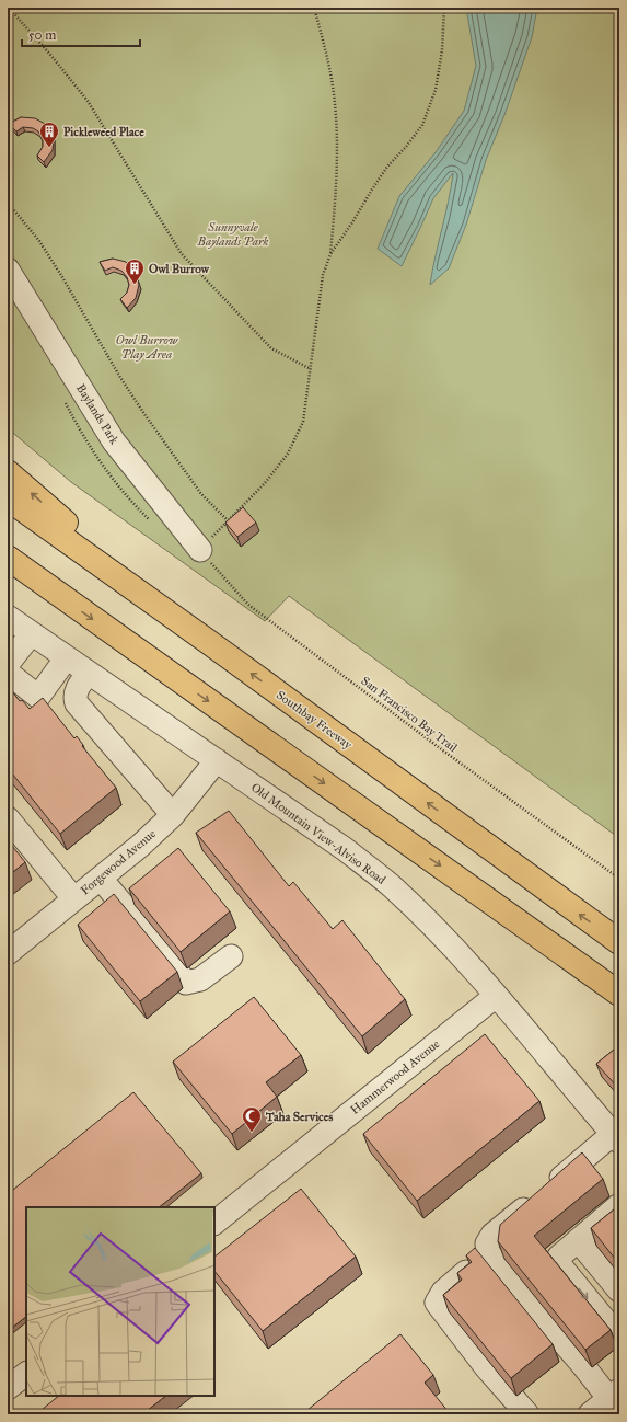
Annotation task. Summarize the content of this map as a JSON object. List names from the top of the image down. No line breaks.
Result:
{"streets":{"highway":["Southbay Freeway"],"street":["Baylands Park","Old Mountain View-Alviso Road","Forgewood Avenue","Hammerwood Avenue"],"path":["San Francisco Bay Trail"]},"crossings":[["Baylands Park","San Francisco Bay Trail"],["Old Mountain View-Alviso Road","Forgewood Avenue"],["Old Mountain View-Alviso Road","Hammerwood Avenue"]],"parks":["Sunnyvale Baylands Park","Owl Burrow Play Area"],"places":{"building":["Pickleweed Place","Owl Burrow"],"mosque":["Taha Services"]},"scale_bar":"50 m"}
